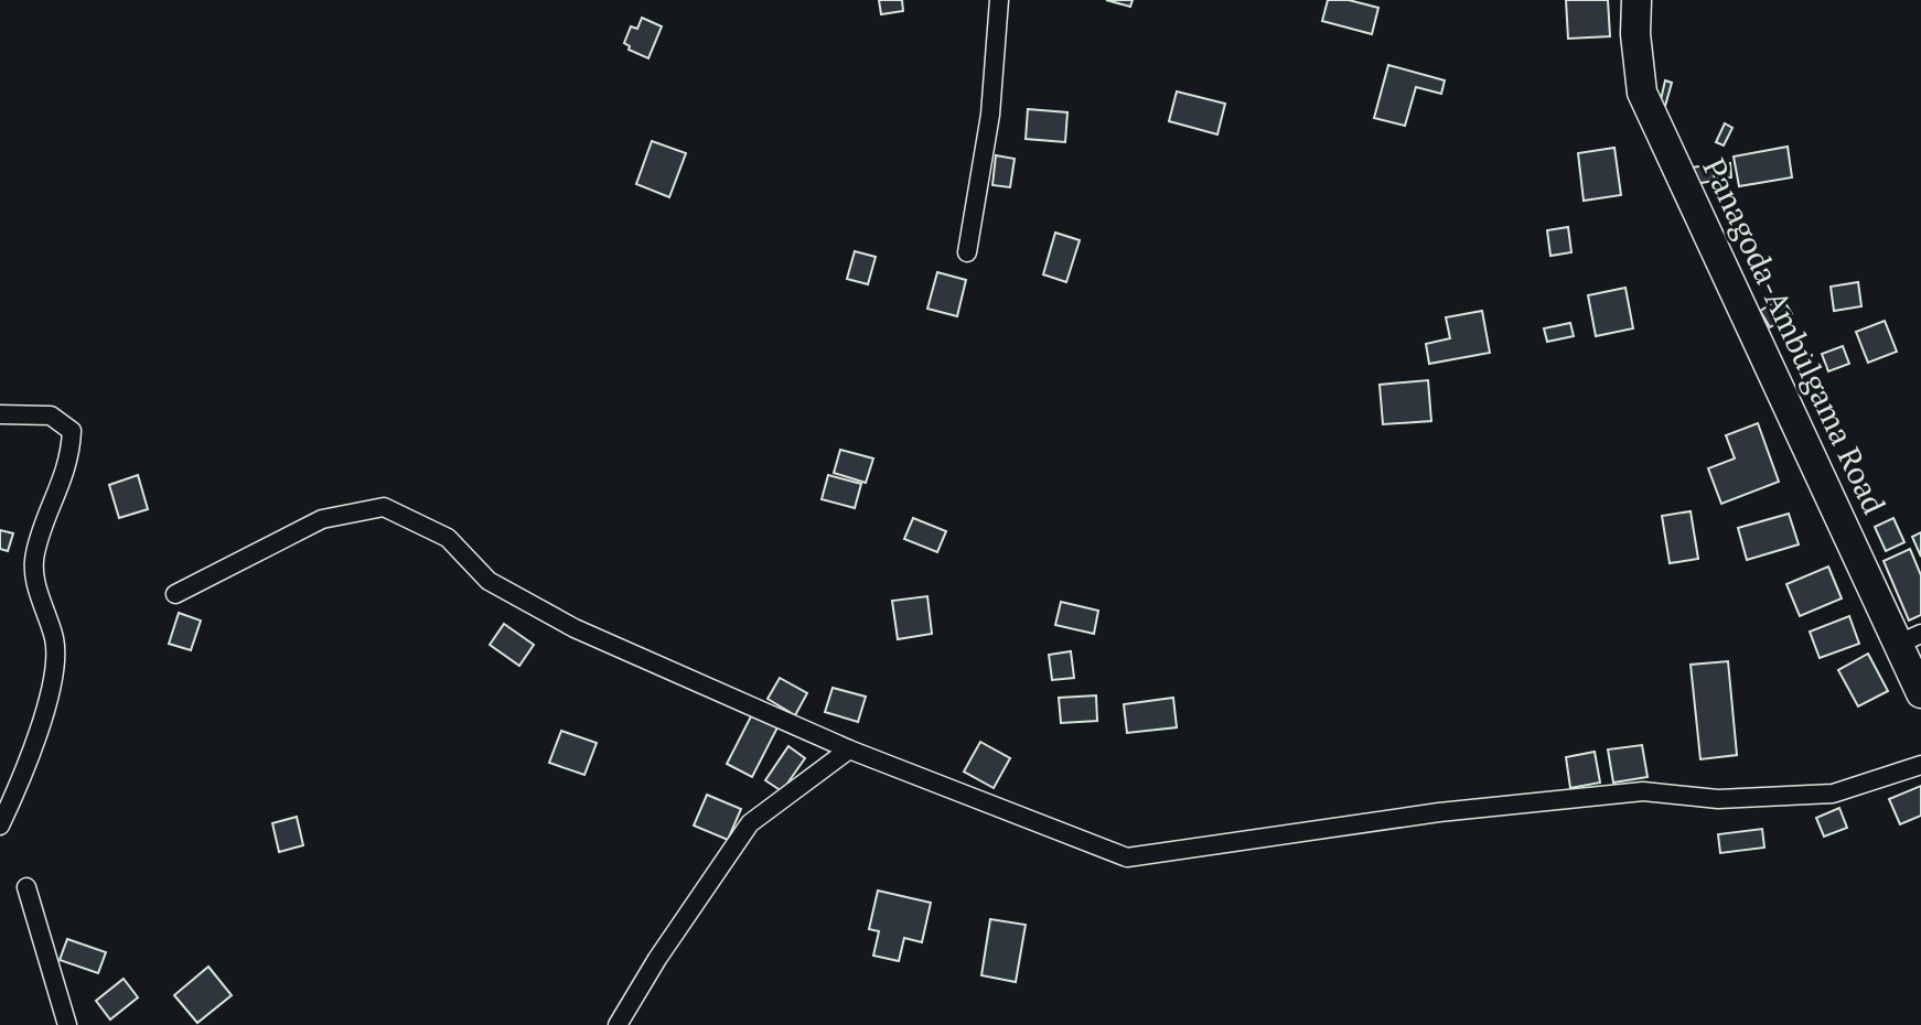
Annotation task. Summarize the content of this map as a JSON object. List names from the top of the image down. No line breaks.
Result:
{"streets":{"main road":["Panagoda-Ambulgama Road"]}}
